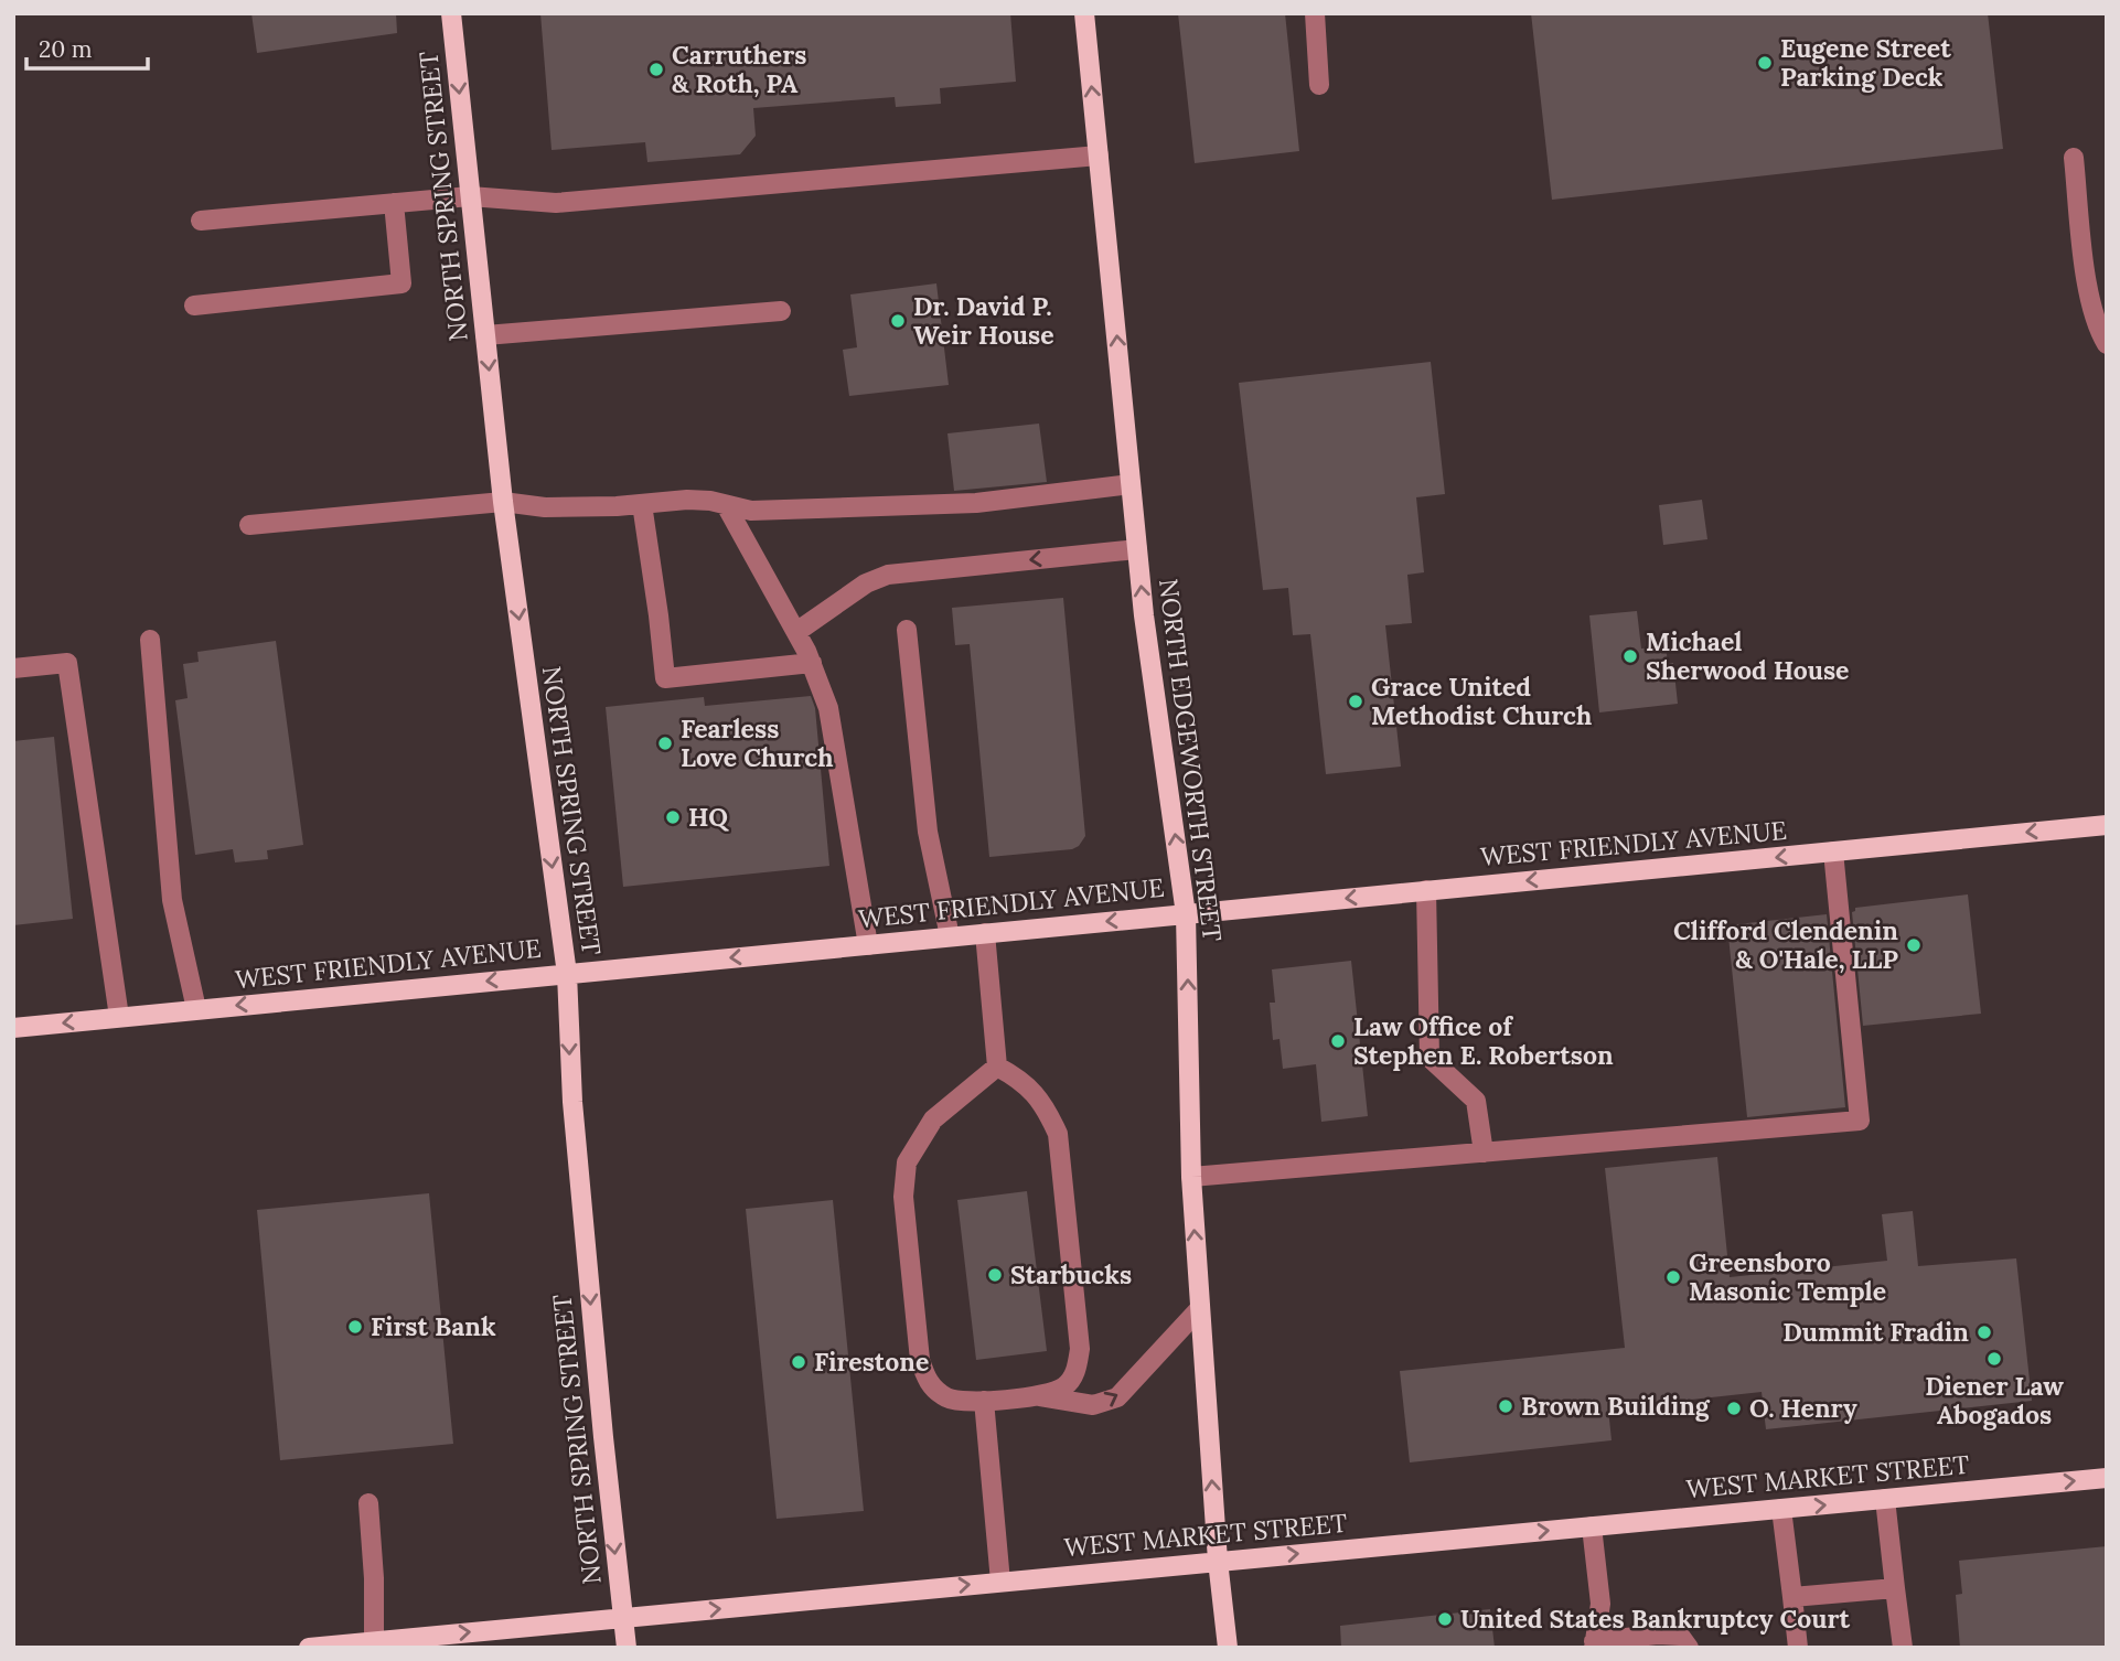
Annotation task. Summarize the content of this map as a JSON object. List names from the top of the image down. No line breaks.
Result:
{"streets":{"main road":["NORTH SPRING STREET","NORTH EDGEWORTH STREET","WEST FRIENDLY AVENUE","WEST MARKET STREET"]},"crossings":[["NORTH SPRING STREET","WEST FRIENDLY AVENUE"],["NORTH SPRING STREET","WEST MARKET STREET"],["NORTH EDGEWORTH STREET","WEST FRIENDLY AVENUE"],["NORTH EDGEWORTH STREET","WEST MARKET STREET"]],"one_way":["NORTH SPRING STREET","NORTH EDGEWORTH STREET","WEST FRIENDLY AVENUE","WEST MARKET STREET"],"places":["Eugene Street Parking Deck","Carruthers & Roth, PA","Dr. David P. Weir House","Michael Sherwood House","Grace United Methodist Church","Fearless Love Church","HQ","Clifford Clendenin & O'Hale, LLP","Law Office of Stephen E. Robertson","Starbucks","Greensboro Masonic Temple","First Bank","Dummit Fradin","Diener Law Abogados","Firestone","Brown Building","O. Henry","United States Bankruptcy Court"],"scale_bar":"20 m"}
